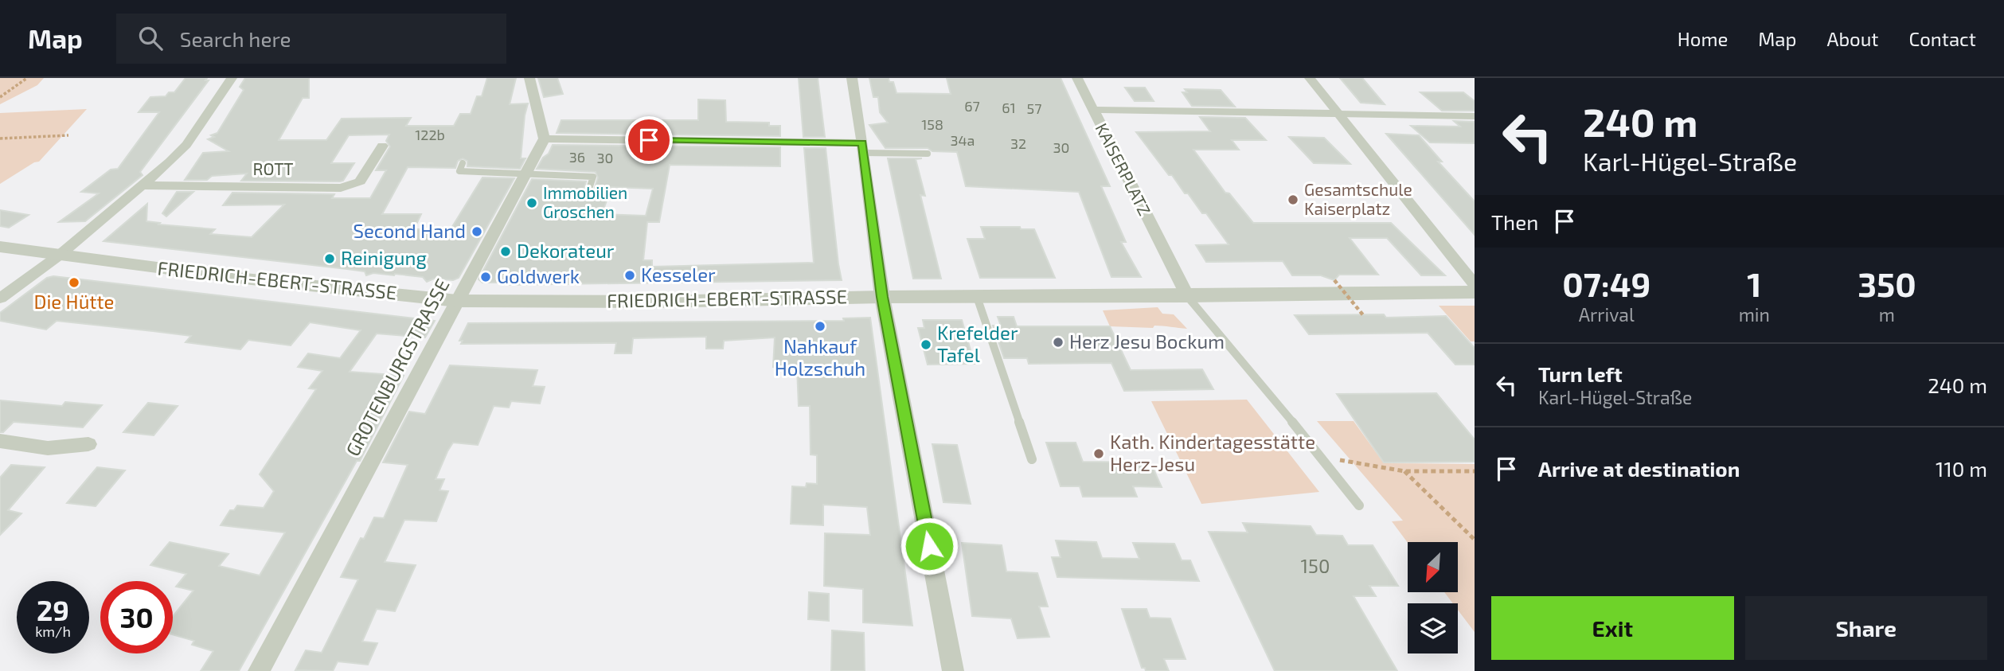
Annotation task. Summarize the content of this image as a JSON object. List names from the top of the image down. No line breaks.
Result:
{"streets":{"street":["ROTT","KAISERPLATZ","FRIEDRICH-EBERT-STRASSE","GROTENBURGSTRASSE"]},"crossings":[["KAISERPLATZ","FRIEDRICH-EBERT-STRASSE"],["FRIEDRICH-EBERT-STRASSE","GROTENBURGSTRASSE"]],"places":["Gesamtschule Kaiserplatz","Immobilien Groschen","Second Hand","Dekorateur","Reinigung","Kesseler","Goldwerk","Die Hütte","Nahkauf Holzschuh","Herz Jesu Bockum","Krefelder Tafel","Kath. Kindertagesstätte Herz-Jesu"],"house_numbers":["67","61","57","158","122b","34a","32","30","36","30","150"],"north":"bottom left","page":{"header":"Map","search":"Search here","nav":["Home","Map","About","Contact"],"turn":["240 m","Karl-Hügel-Straße"],"then":"Then","eta":["07:49","Arrival","1","min","350","m"],"list":[{"name":"Turn left","note":"Karl-Hügel-Straße","value":"240 m"},{"name":"Arrive at destination","value":"110 m"}],"speed":"29 km/h","limit":"30","buttons":["Exit","Share"]}}
